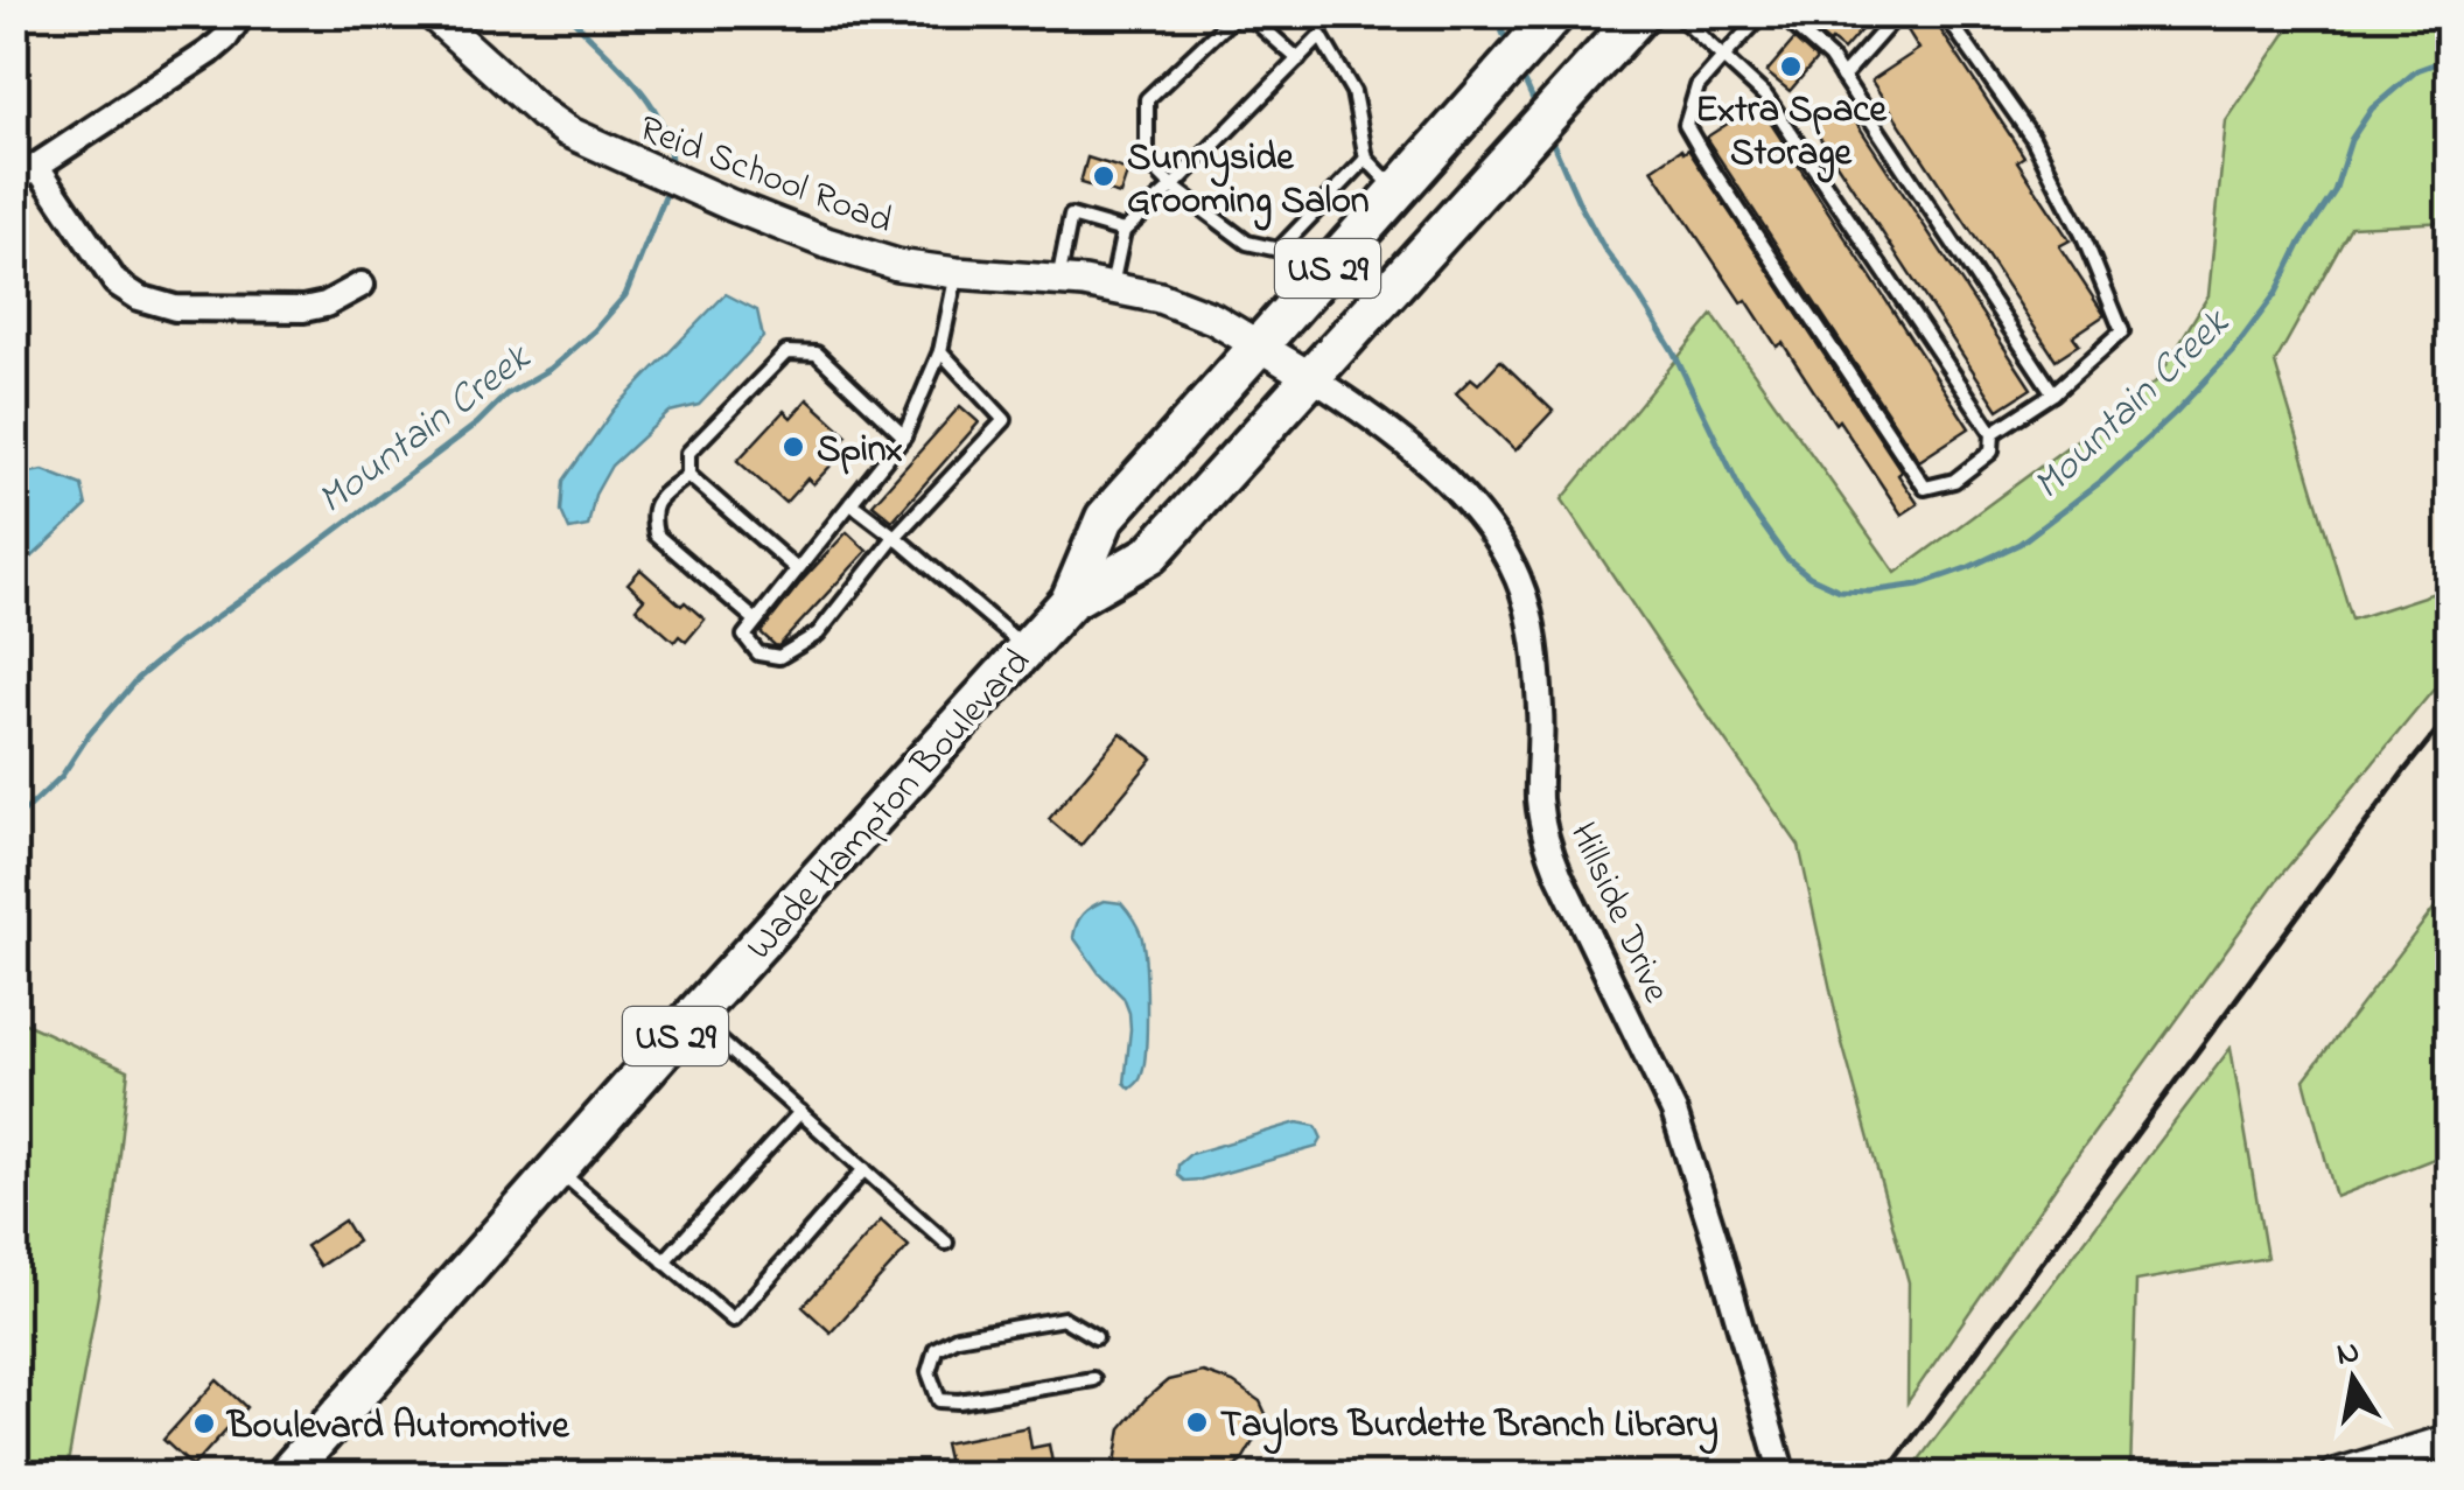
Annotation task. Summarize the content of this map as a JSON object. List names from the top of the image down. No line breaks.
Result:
{"streets":{"main road":["US 29","Wade Hampton Boulevard"],"street":["Reid School Road","Hillside Drive"]},"crossings":[["Reid School Road","Wade Hampton Boulevard"],["Reid School Road","Hillside Drive"],["Wade Hampton Boulevard","Hillside Drive"]],"water":["Mountain Creek"],"places":["Extra Space Storage","Sunnyside Grooming Salon","Spinx","Taylors Burdette Branch Library","Boulevard Automotive"],"north":"top"}
